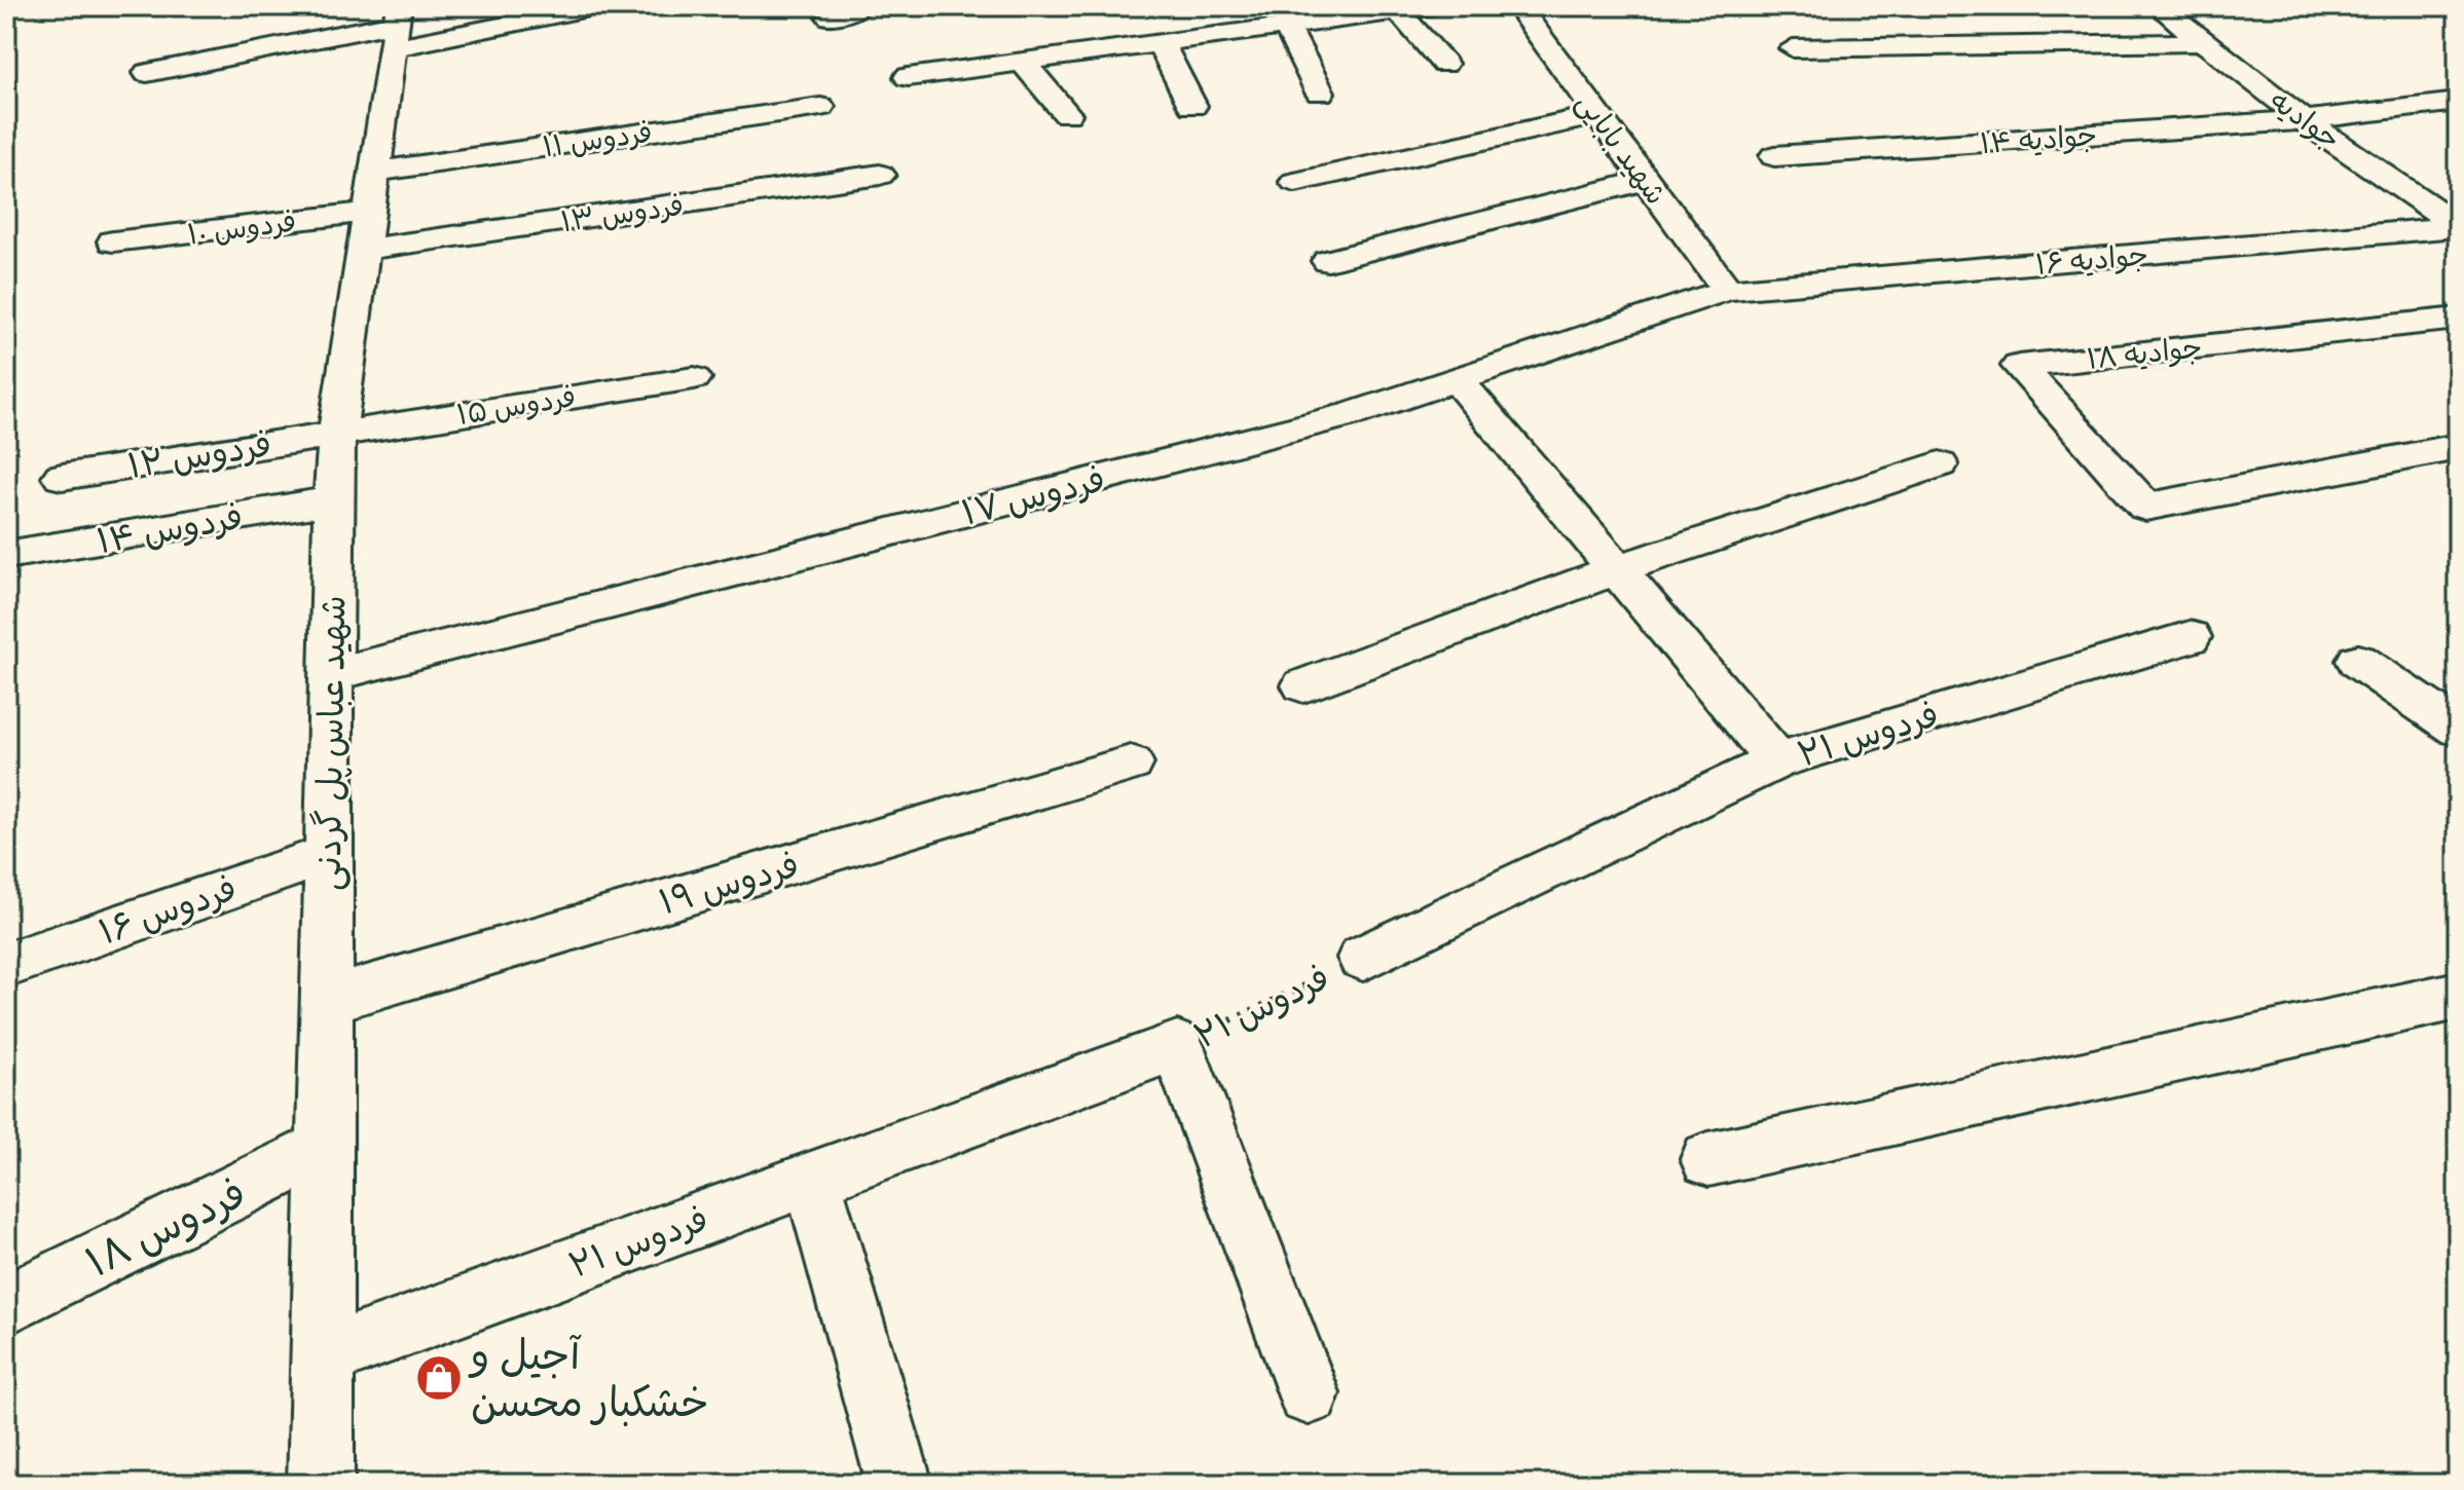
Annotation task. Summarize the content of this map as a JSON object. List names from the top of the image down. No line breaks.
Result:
{"streets":{"street":["جوادیه","فردوس ۱۱","جوادیه ۱۴","شهید بابایی","فردوس ۱۳","فردوس ۱۰","جوادیه ۱۶","جوادیه ۱۸","فردوس ۱۵","فردوس ۱۲","فردوس ۱۷","فردوس ۱۴","فردوس ۲۱","شهید عباس پل گردنی","فردوس ۱۹","فردوس ۱۶","فردوس ۱۸"]},"crossings":[["جوادیه","جوادیه ۱۴"],["جوادیه","جوادیه ۱۶"],["فردوس ۱۱","فردوس ۱۳"],["فردوس ۱۱","فردوس ۱۰"],["فردوس ۱۱","شهید عباس پل گردنی"],["شهید بابایی","جوادیه ۱۶"],["شهید بابایی","فردوس ۱۷"],["فردوس ۱۳","فردوس ۱۰"],["فردوس ۱۳","شهید عباس پل گردنی"],["فردوس ۱۰","شهید عباس پل گردنی"],["جوادیه ۱۶","فردوس ۱۷"],["فردوس ۱۵","فردوس ۱۲"],["فردوس ۱۵","شهید عباس پل گردنی"],["فردوس ۱۲","شهید عباس پل گردنی"],["فردوس ۱۷","شهید عباس پل گردنی"],["فردوس ۱۴","شهید عباس پل گردنی"],["فردوس ۲۱","شهید عباس پل گردنی"],["شهید عباس پل گردنی","فردوس ۱۹"],["شهید عباس پل گردنی","فردوس ۱۶"],["شهید عباس پل گردنی","فردوس ۱۸"]],"places":{"shop":["آجیل و خشکبار محسن"]}}
